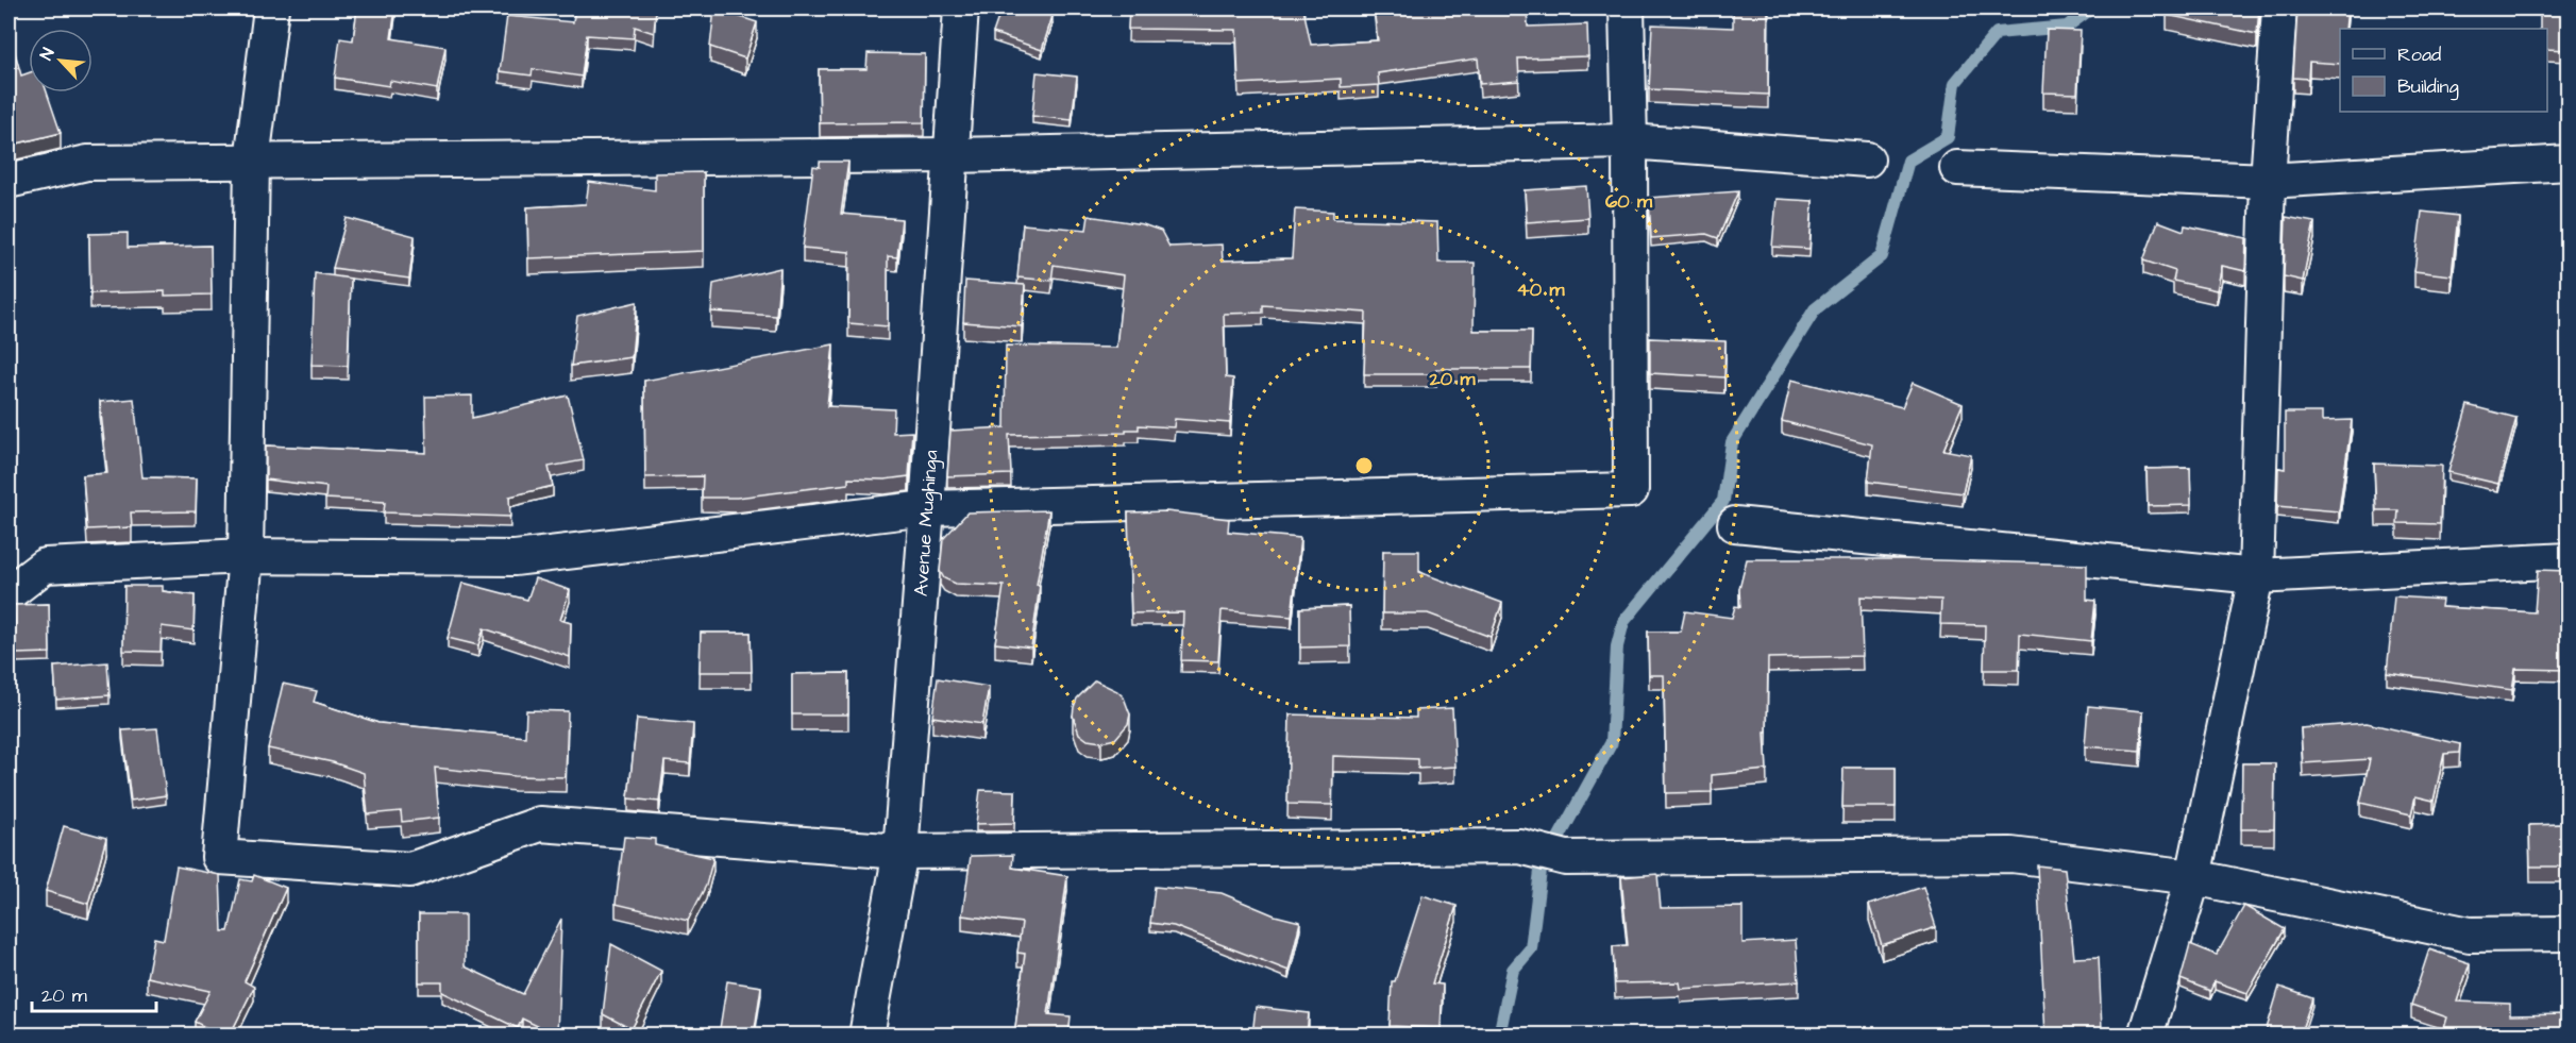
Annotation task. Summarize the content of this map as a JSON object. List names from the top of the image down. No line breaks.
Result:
{"streets":{"street":["Avenue Mughinga"]},"legend":["Road","Building"],"scale_bar":"20 m","north":"top left","rings":["60 m","40 m","20 m"]}
